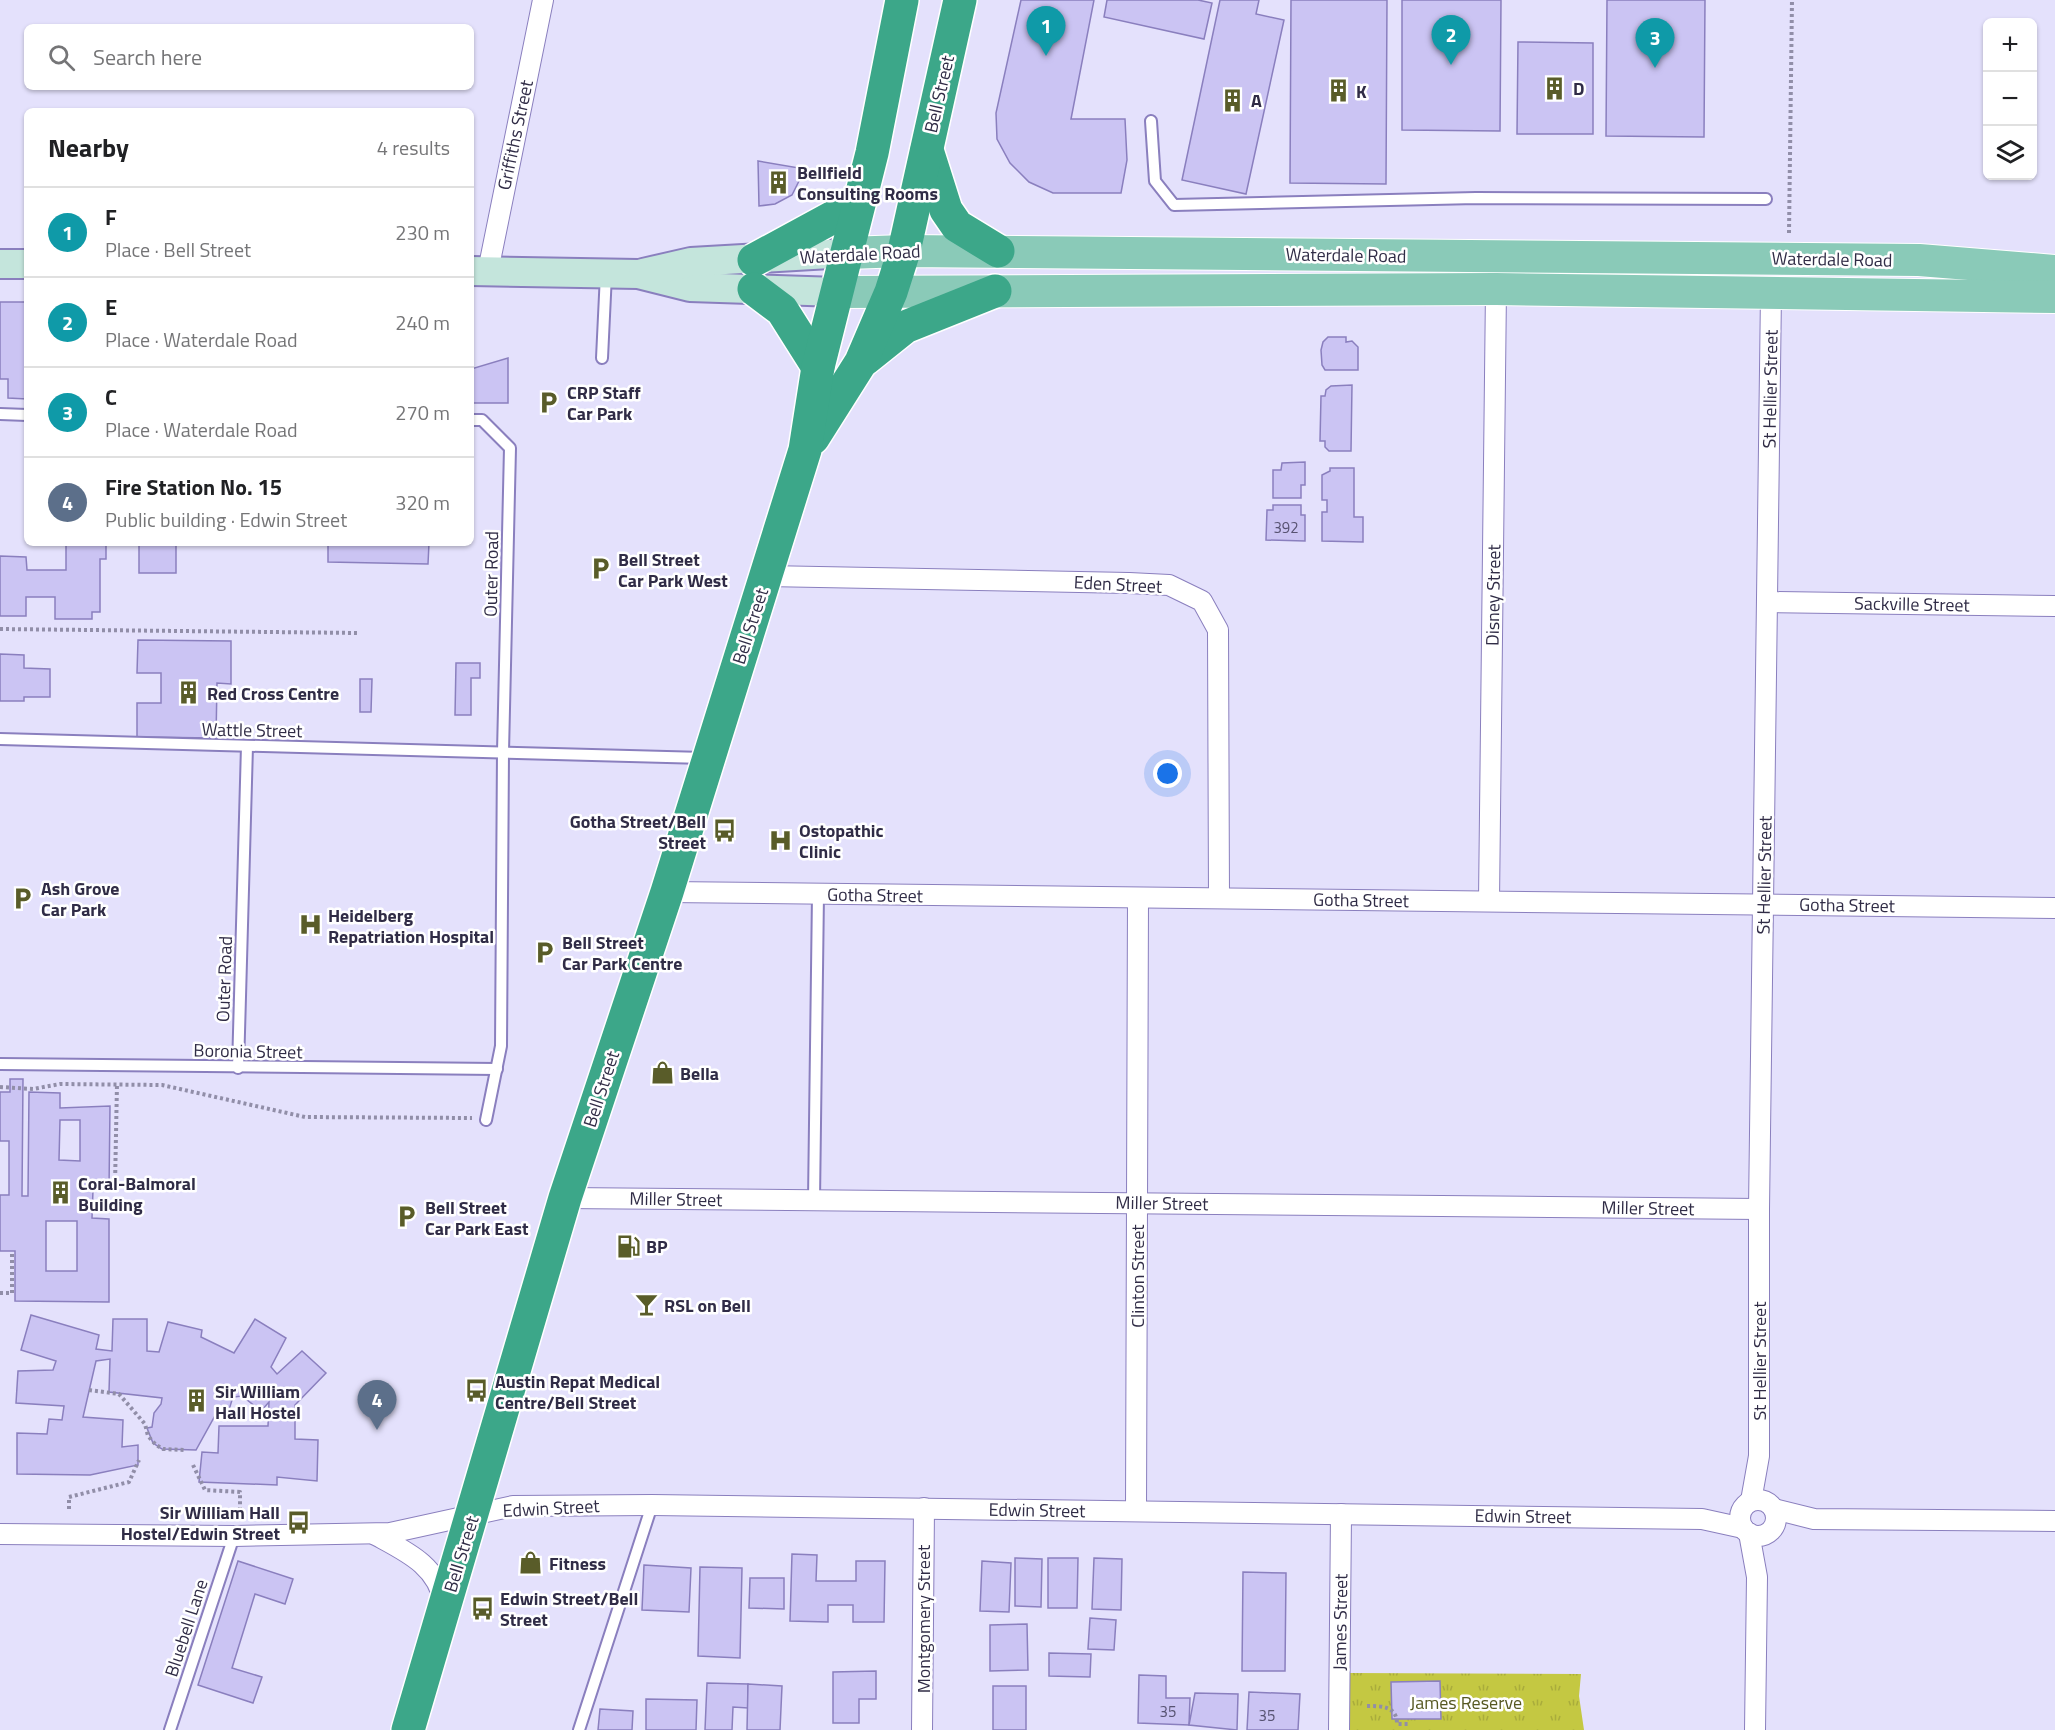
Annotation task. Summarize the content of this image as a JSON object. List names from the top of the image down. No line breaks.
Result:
{"streets":{"highway":["Bell Street"],"main road":["Waterdale Road"],"street":["Griffiths Street","St Hellier Street","Eden Street","Disney Street","Sackville Street","Gotha Street","Miller Street","Clinton Street","Edwin Street","Montgomery Street","James Street"],"lane":["Outer Road","Wattle Street","Boronia Street","Bluebell Lane"]},"crossings":[["Bell Street","Waterdale Road"],["Bell Street","Eden Street"],["Bell Street","Wattle Street"],["Bell Street","Gotha Street"],["Bell Street","Miller Street"],["Bell Street","Edwin Street"],["Griffiths Street","Waterdale Road"],["Waterdale Road","St Hellier Street"],["Waterdale Road","Disney Street"],["St Hellier Street","Sackville Street"],["St Hellier Street","Gotha Street"],["St Hellier Street","Miller Street"],["St Hellier Street","Edwin Street"],["Outer Road","Wattle Street"],["Outer Road","Boronia Street"],["Eden Street","Gotha Street"],["Disney Street","Gotha Street"],["Gotha Street","Clinton Street"],["Miller Street","Clinton Street"],["Clinton Street","Edwin Street"],["Edwin Street","Montgomery Street"],["Edwin Street","James Street"],["Edwin Street","Bluebell Lane"]],"parks":["James Reserve"],"places":{"building":["D","K","A","Bellfield Consulting Rooms","Red Cross Centre","Coral-Balmoral Building","Sir William Hall Hostel"],"parking":["CRP Staff Car Park","Bell Street Car Park West","Ash Grove Car Park","Bell Street Car Park Centre","Bell Street Car Park East"],"bus stop":["Gotha Street/Bell Street","Austin Repat Medical Centre/Bell Street","Sir William Hall Hostel/Edwin Street","Edwin Street/Bell Street"],"hospital":["Ostopathic Clinic","Heidelberg Repatriation Hospital"],"shop":["Bella","Fitness"],"fuel station":["BP"],"bar":["RSL on Bell"]},"house_numbers":["392","35","35"],"page":{"pins":["1","2","3","4"],"map_buttons":["+","−"],"search":"Search here","heading":["Nearby","4 results"],"list":[{"mark":"1","name":"F","note":"Place · Bell Street","value":"230 m"},{"mark":"2","name":"E","note":"Place · Waterdale Road","value":"240 m"},{"mark":"3","name":"C","note":"Place · Waterdale Road","value":"270 m"},{"mark":"4","name":"Fire Station No. 15","note":"Public building · Edwin Street","value":"320 m"}]}}
